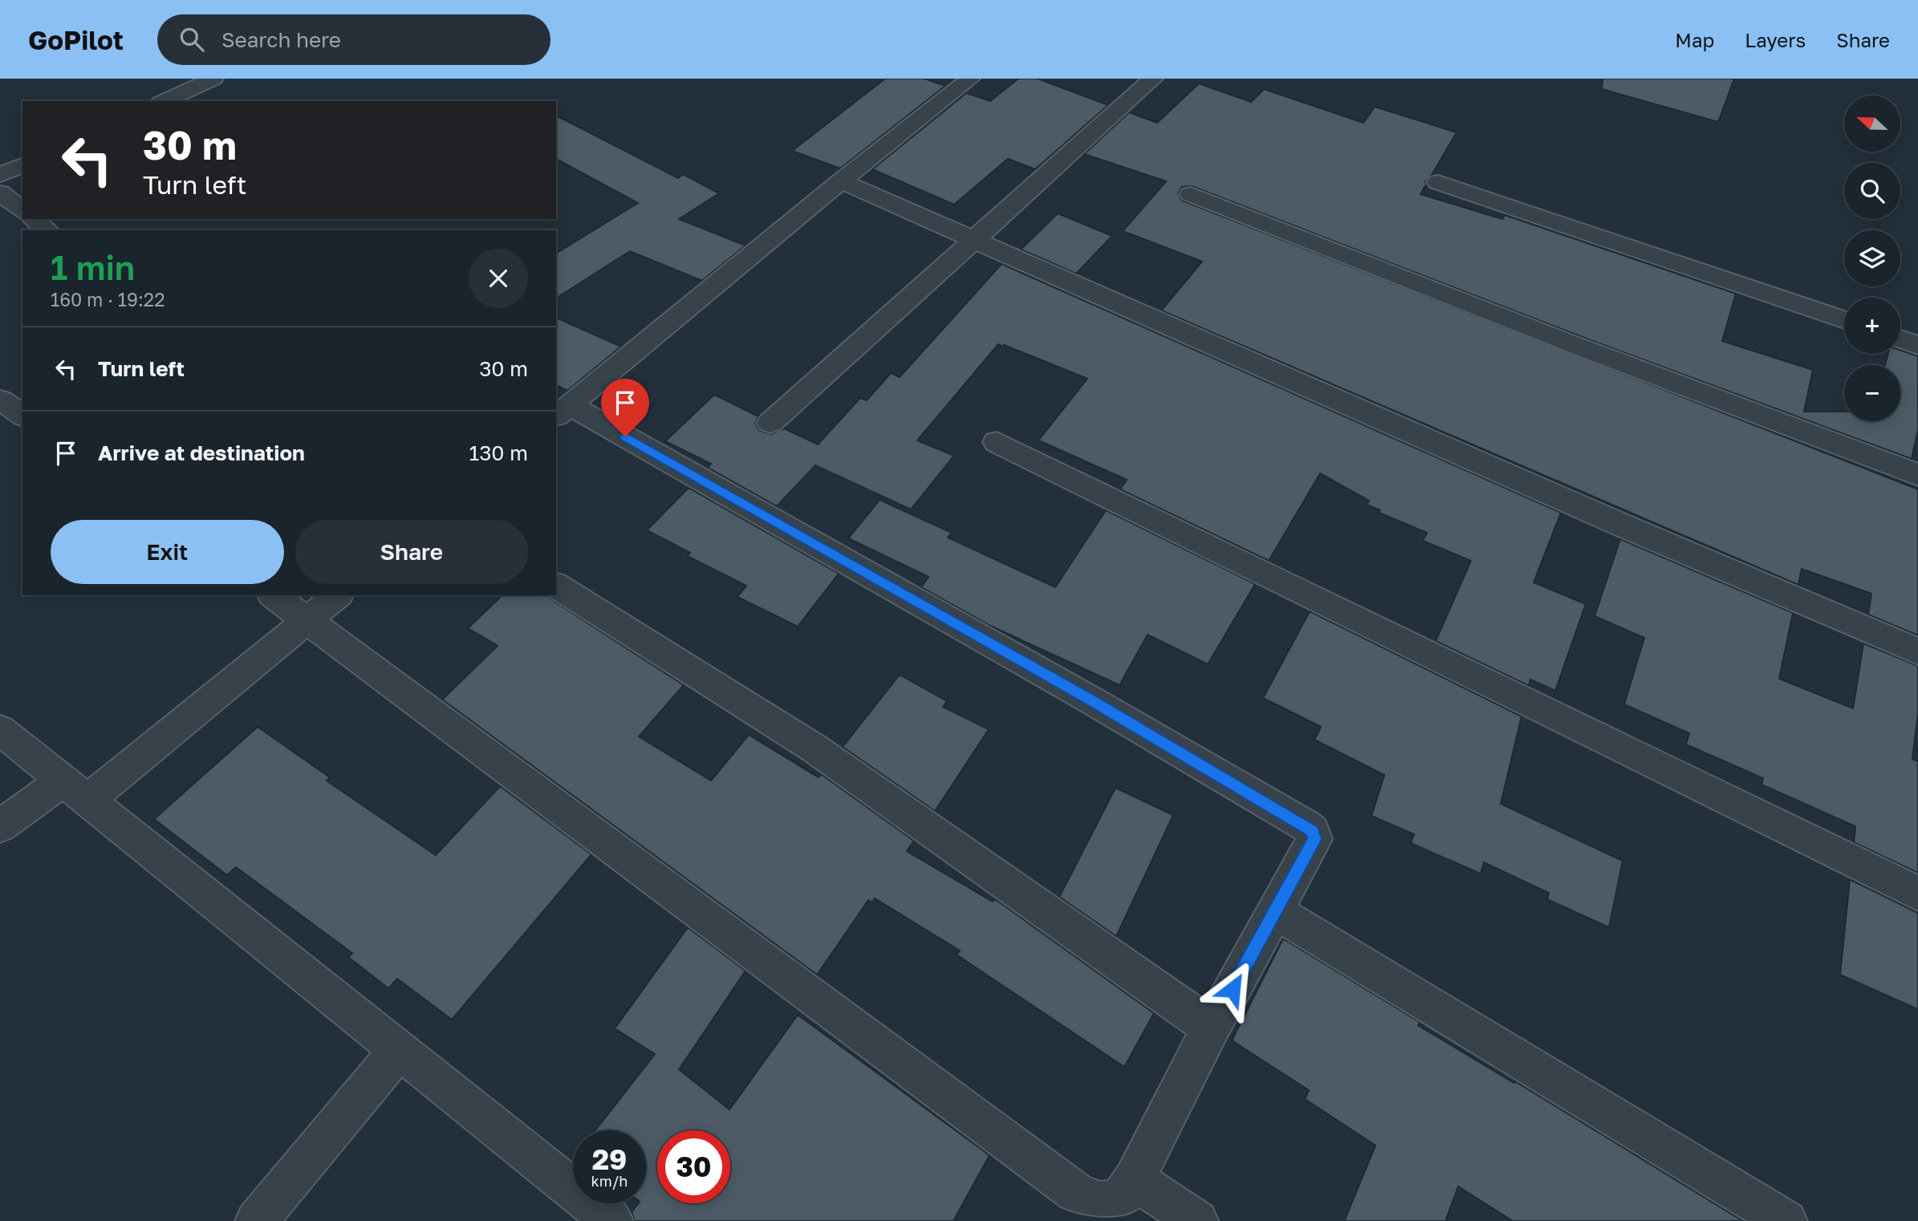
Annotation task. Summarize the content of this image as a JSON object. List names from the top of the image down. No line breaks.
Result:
{"north":"left","page":{"header":"GoPilot","search":"Search here","nav":["Map","Layers","Share"],"map_buttons":["+","−"],"turn":["30 m","Turn left"],"heading":["1 min","160 m · 19:22"],"list":[{"name":"Turn left","value":"30 m"},{"name":"Arrive at destination","value":"130 m"}],"buttons":["Exit","Share"],"speed":"29 km/h","limit":"30"}}
